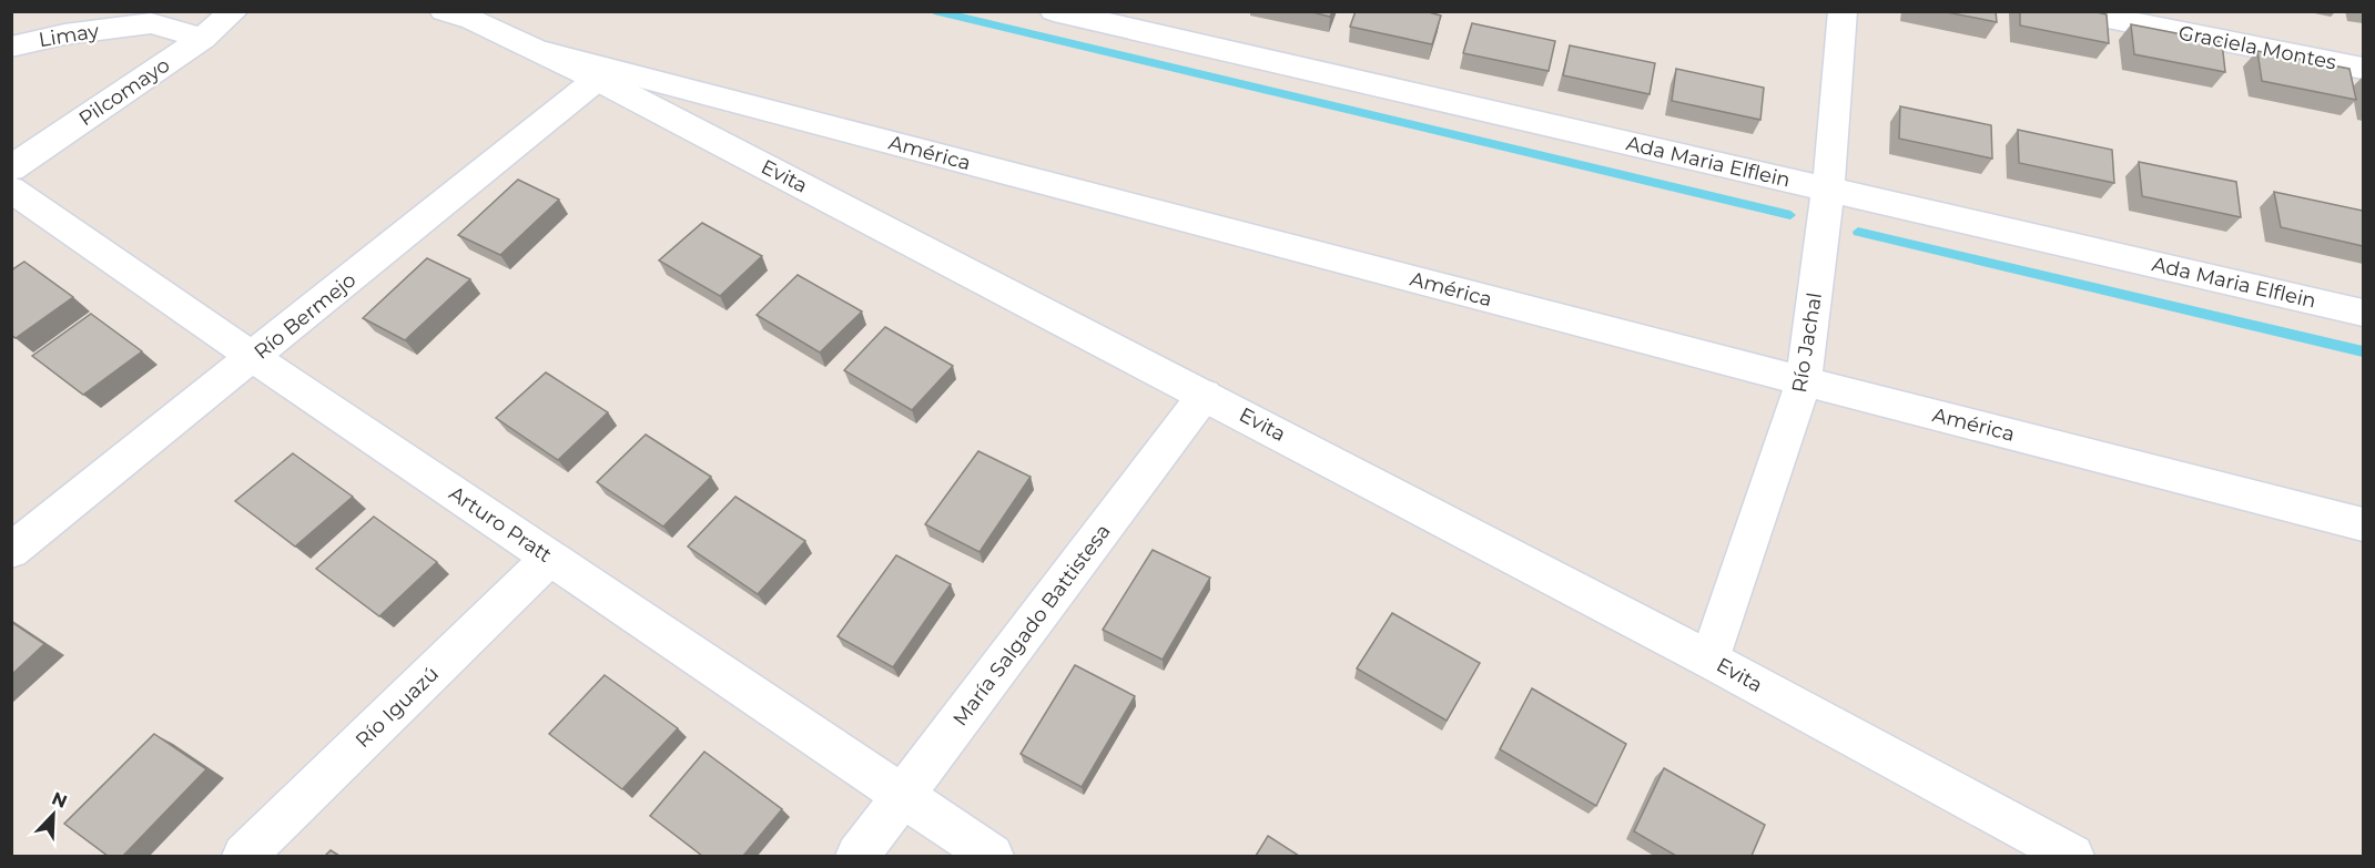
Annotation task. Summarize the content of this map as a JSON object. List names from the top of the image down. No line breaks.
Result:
{"streets":{"street":["Limay","Graciela Montes","Pilcomayo","América","Ada Maria Elflein","Evita","Río Bermejo","Río Jachal","Arturo Pratt","María Salgado Battistesa","Río Iguazú"]},"crossings":[["Limay","Pilcomayo"],["América","Evita"],["América","Río Jachal"],["Ada Maria Elflein","Río Jachal"],["Evita","Río Bermejo"],["Evita","Río Jachal"],["Evita","María Salgado Battistesa"],["Río Bermejo","Arturo Pratt"],["Arturo Pratt","María Salgado Battistesa"],["Arturo Pratt","Río Iguazú"]],"north":"top right"}
